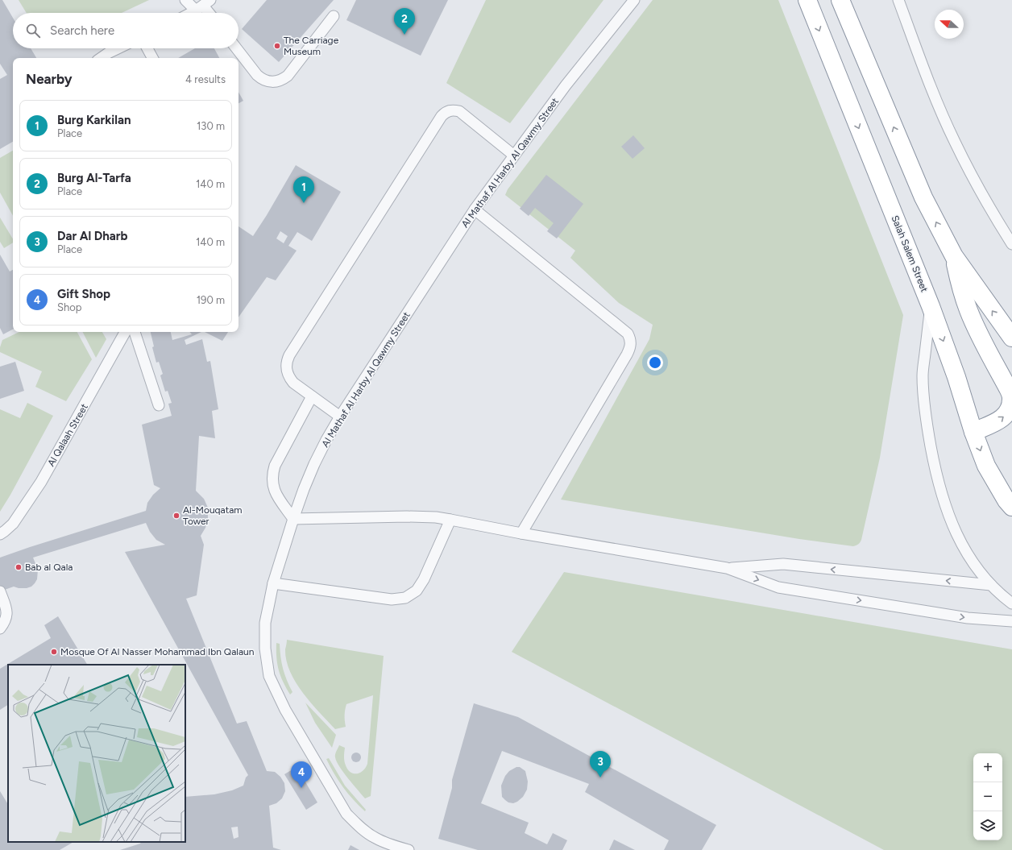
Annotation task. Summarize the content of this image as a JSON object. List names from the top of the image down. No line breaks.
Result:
{"streets":{"highway":["Salah Salem Street"],"lane":["Al Mathaf Al Harby Al Qawmy Street","Al Qalaah Street"]},"places":["The Carriage Museum","Al-Mouqatam Tower","Bab al Qala","Mosque Of Al Nasser Mohammad Ibn Qalaun"],"north":"left","page":{"pins":["2","1","3","4"],"search":"Search here","heading":["Nearby","4 results"],"list":[{"mark":"1","name":"Burg Karkilan","note":"Place","value":"130 m"},{"mark":"2","name":"Burg Al-Tarfa","note":"Place","value":"140 m"},{"mark":"3","name":"Dar Al Dharb","note":"Place","value":"140 m"},{"mark":"4","name":"Gift Shop","note":"Shop","value":"190 m"}],"map_buttons":["+","−"]}}
